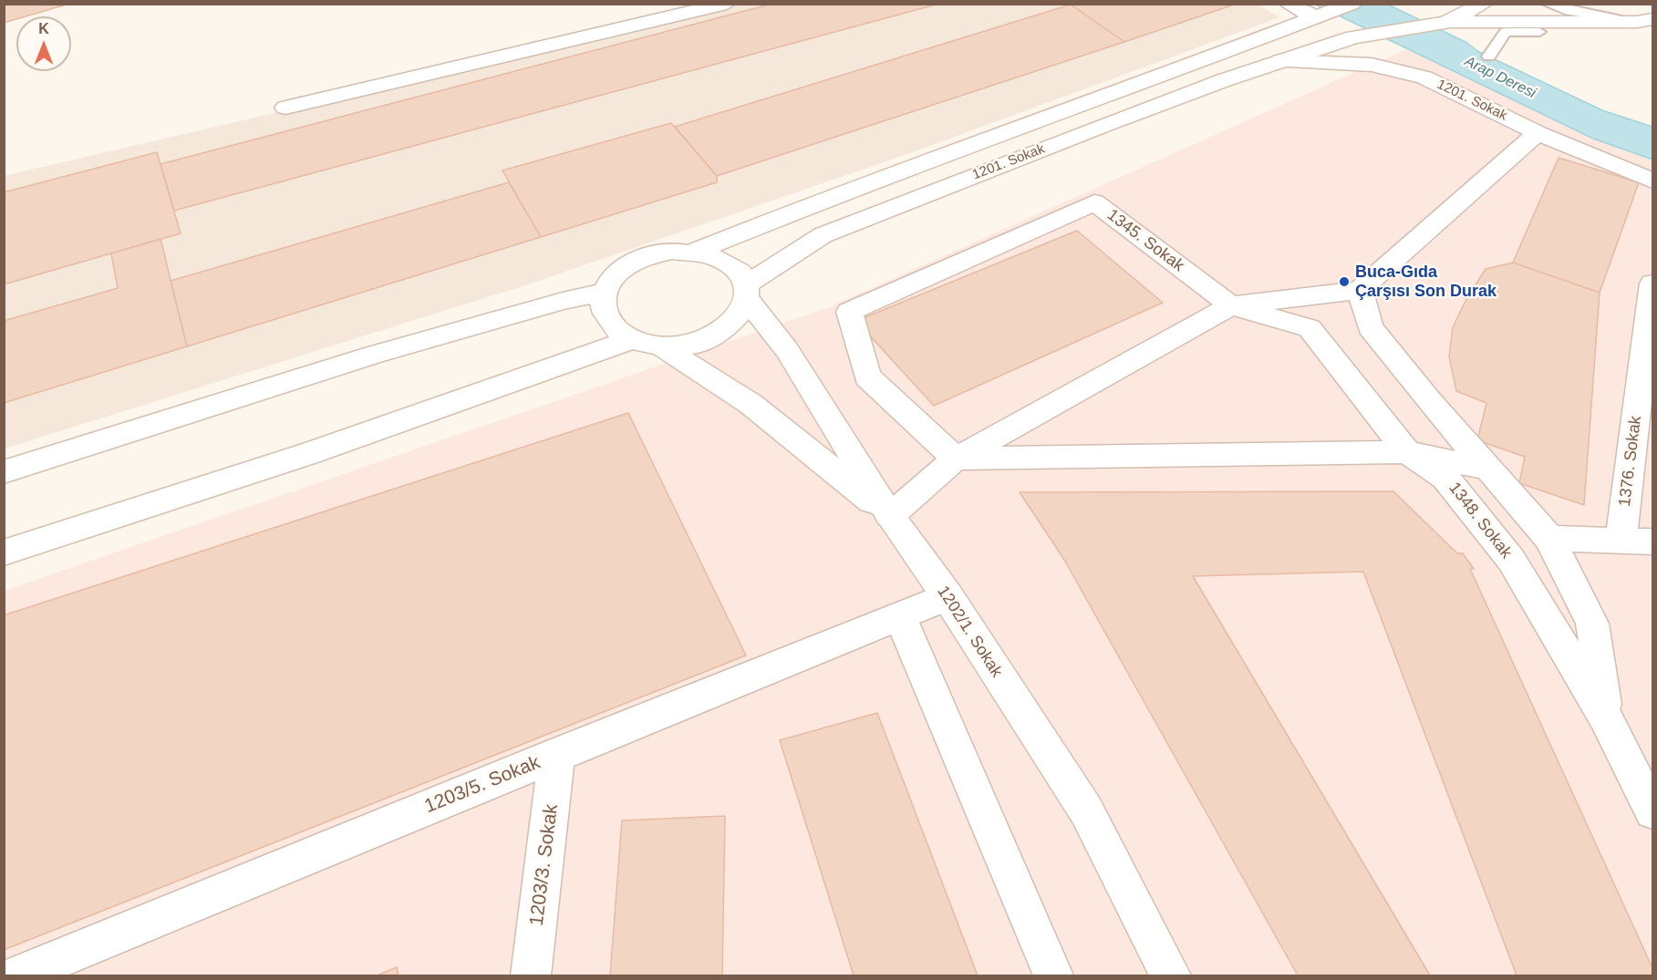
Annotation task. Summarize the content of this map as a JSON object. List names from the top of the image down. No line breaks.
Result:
{"streets":{"street":["1201. Sokak","1345. Sokak","1376. Sokak","1348. Sokak","1202/1. Sokak","1203/5. Sokak","1203/3. Sokak"]},"crossings":[["1201. Sokak","1202/1. Sokak"],["1345. Sokak","1348. Sokak"],["1202/1. Sokak","1203/5. Sokak"],["1203/5. Sokak","1203/3. Sokak"]],"water":["Arap Deresi"],"places":["Buca-Gıda Çarşısı Son Durak"],"north":"top"}
